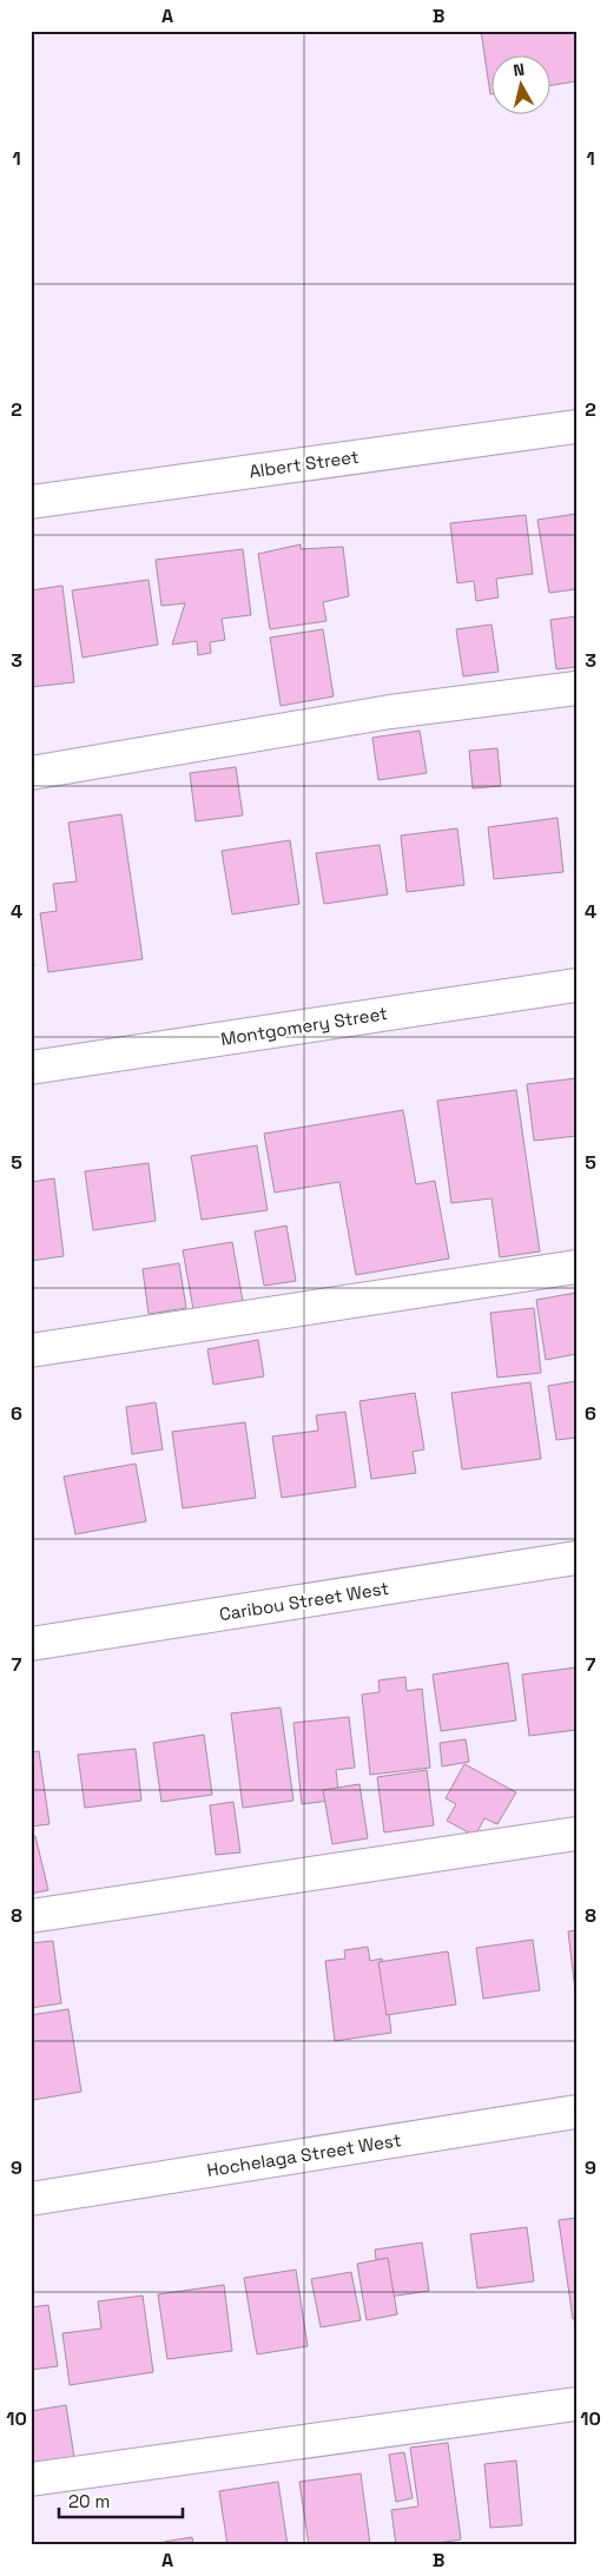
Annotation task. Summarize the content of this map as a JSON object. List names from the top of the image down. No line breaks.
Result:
{"streets":{"street":["Albert Street","Montgomery Street","Caribou Street West","Hochelaga Street West"]},"scale_bar":"20 m","north":"top","grid":{"columns":["A","B"],"rows":["1","2","3","4","5","6","7","8","9","10"]}}
